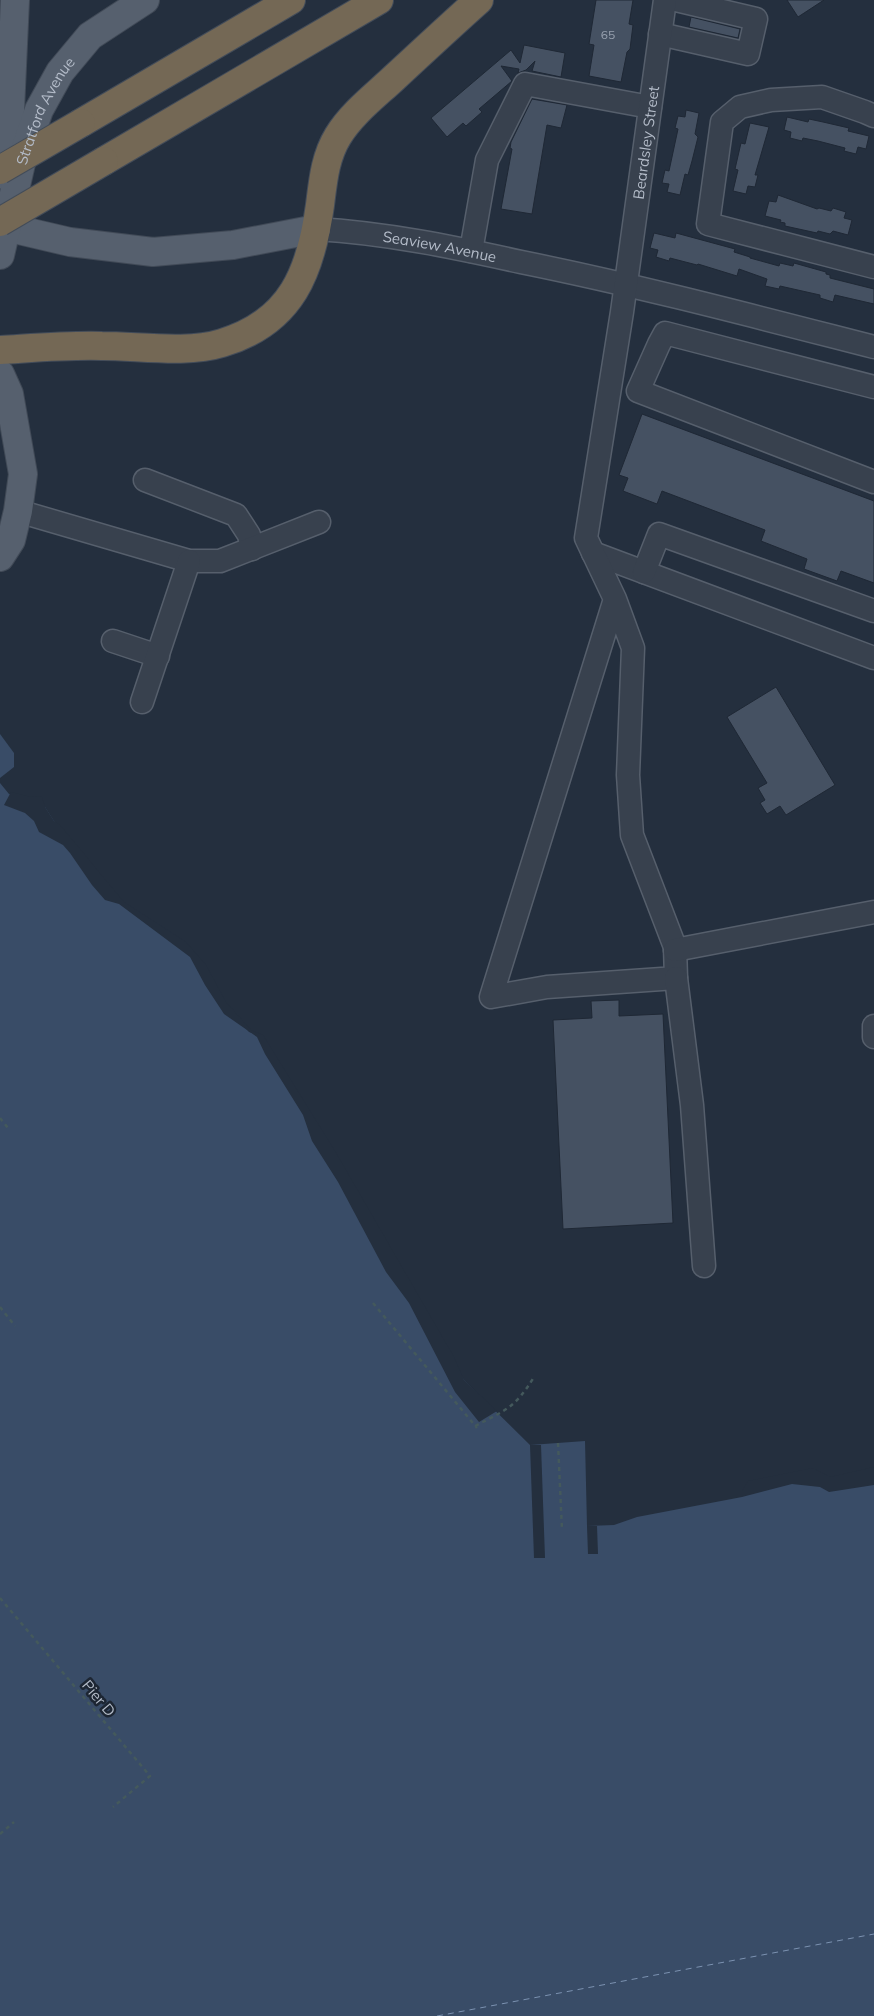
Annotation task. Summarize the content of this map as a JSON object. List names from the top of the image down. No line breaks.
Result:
{"streets":{"main road":["Stratford Avenue","Seaview Avenue"],"street":["Beardsley Street"],"path":["Pier D"]},"crossings":[["Stratford Avenue","Seaview Avenue"],["Beardsley Street","Seaview Avenue"]],"house_numbers":["65"]}
